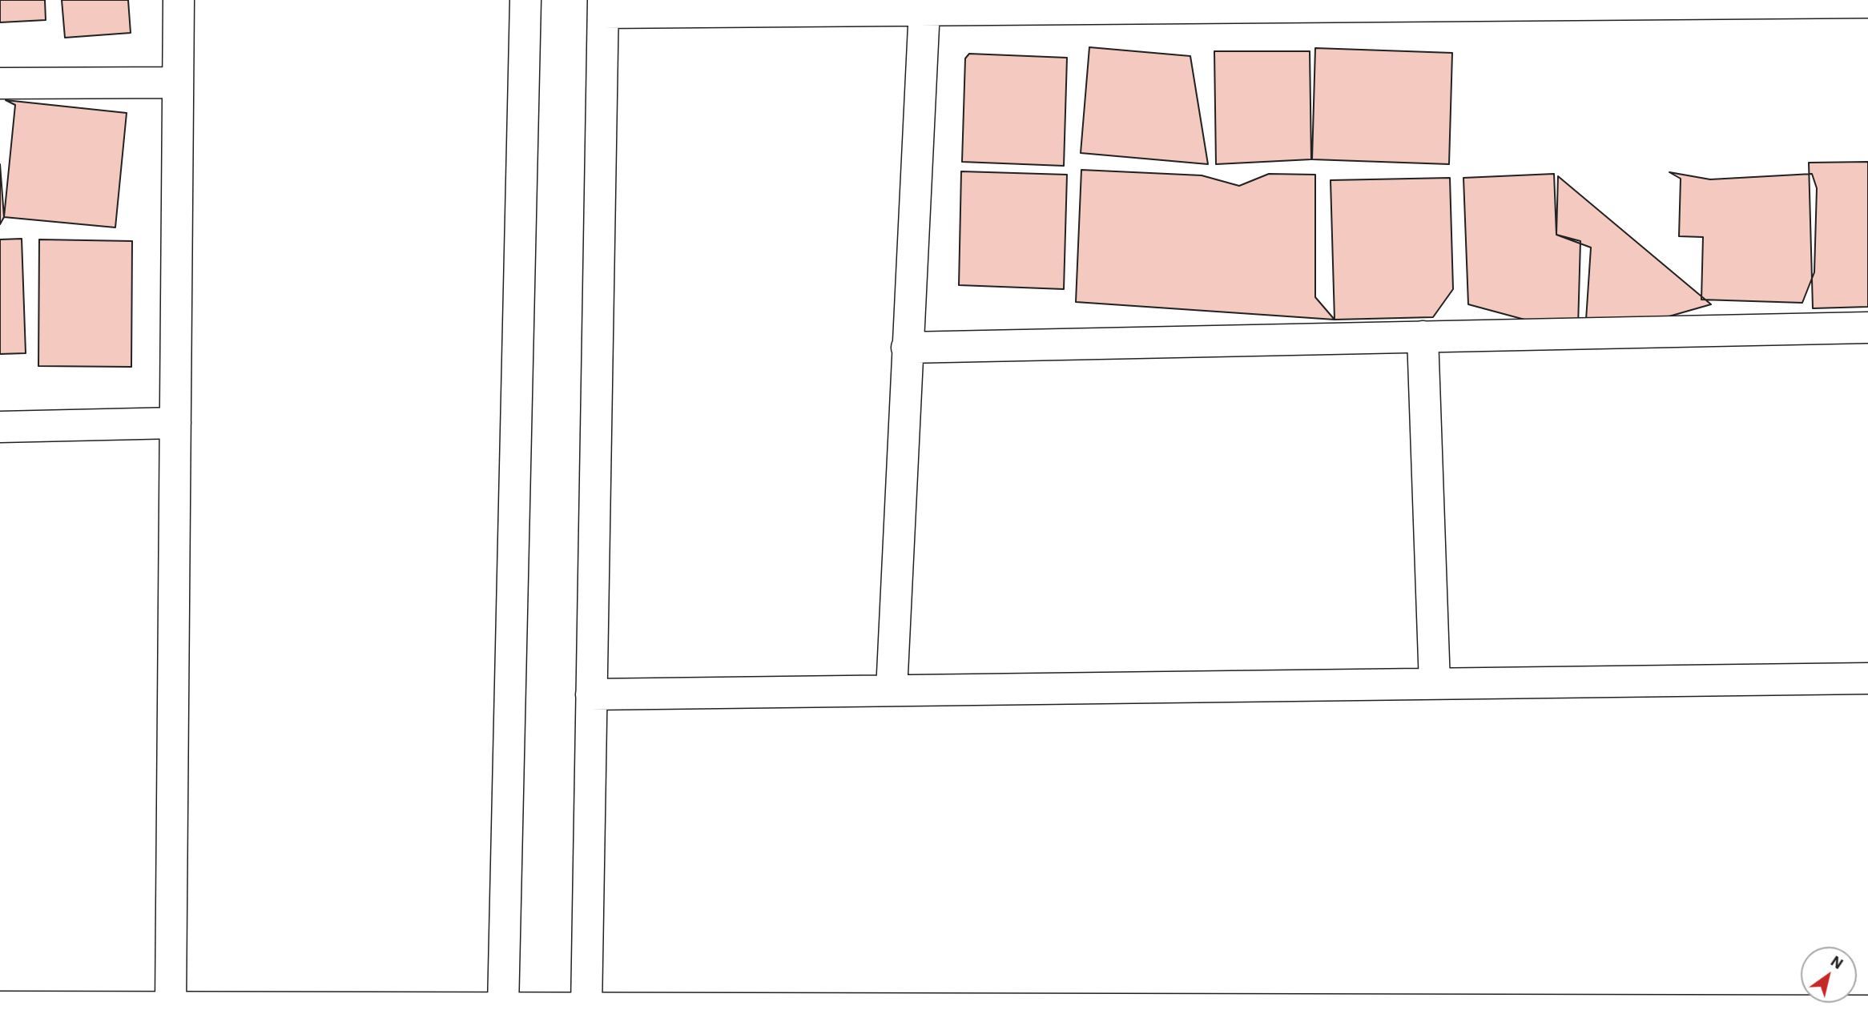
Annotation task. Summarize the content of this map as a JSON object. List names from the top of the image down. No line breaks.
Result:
{"north":"top right"}
